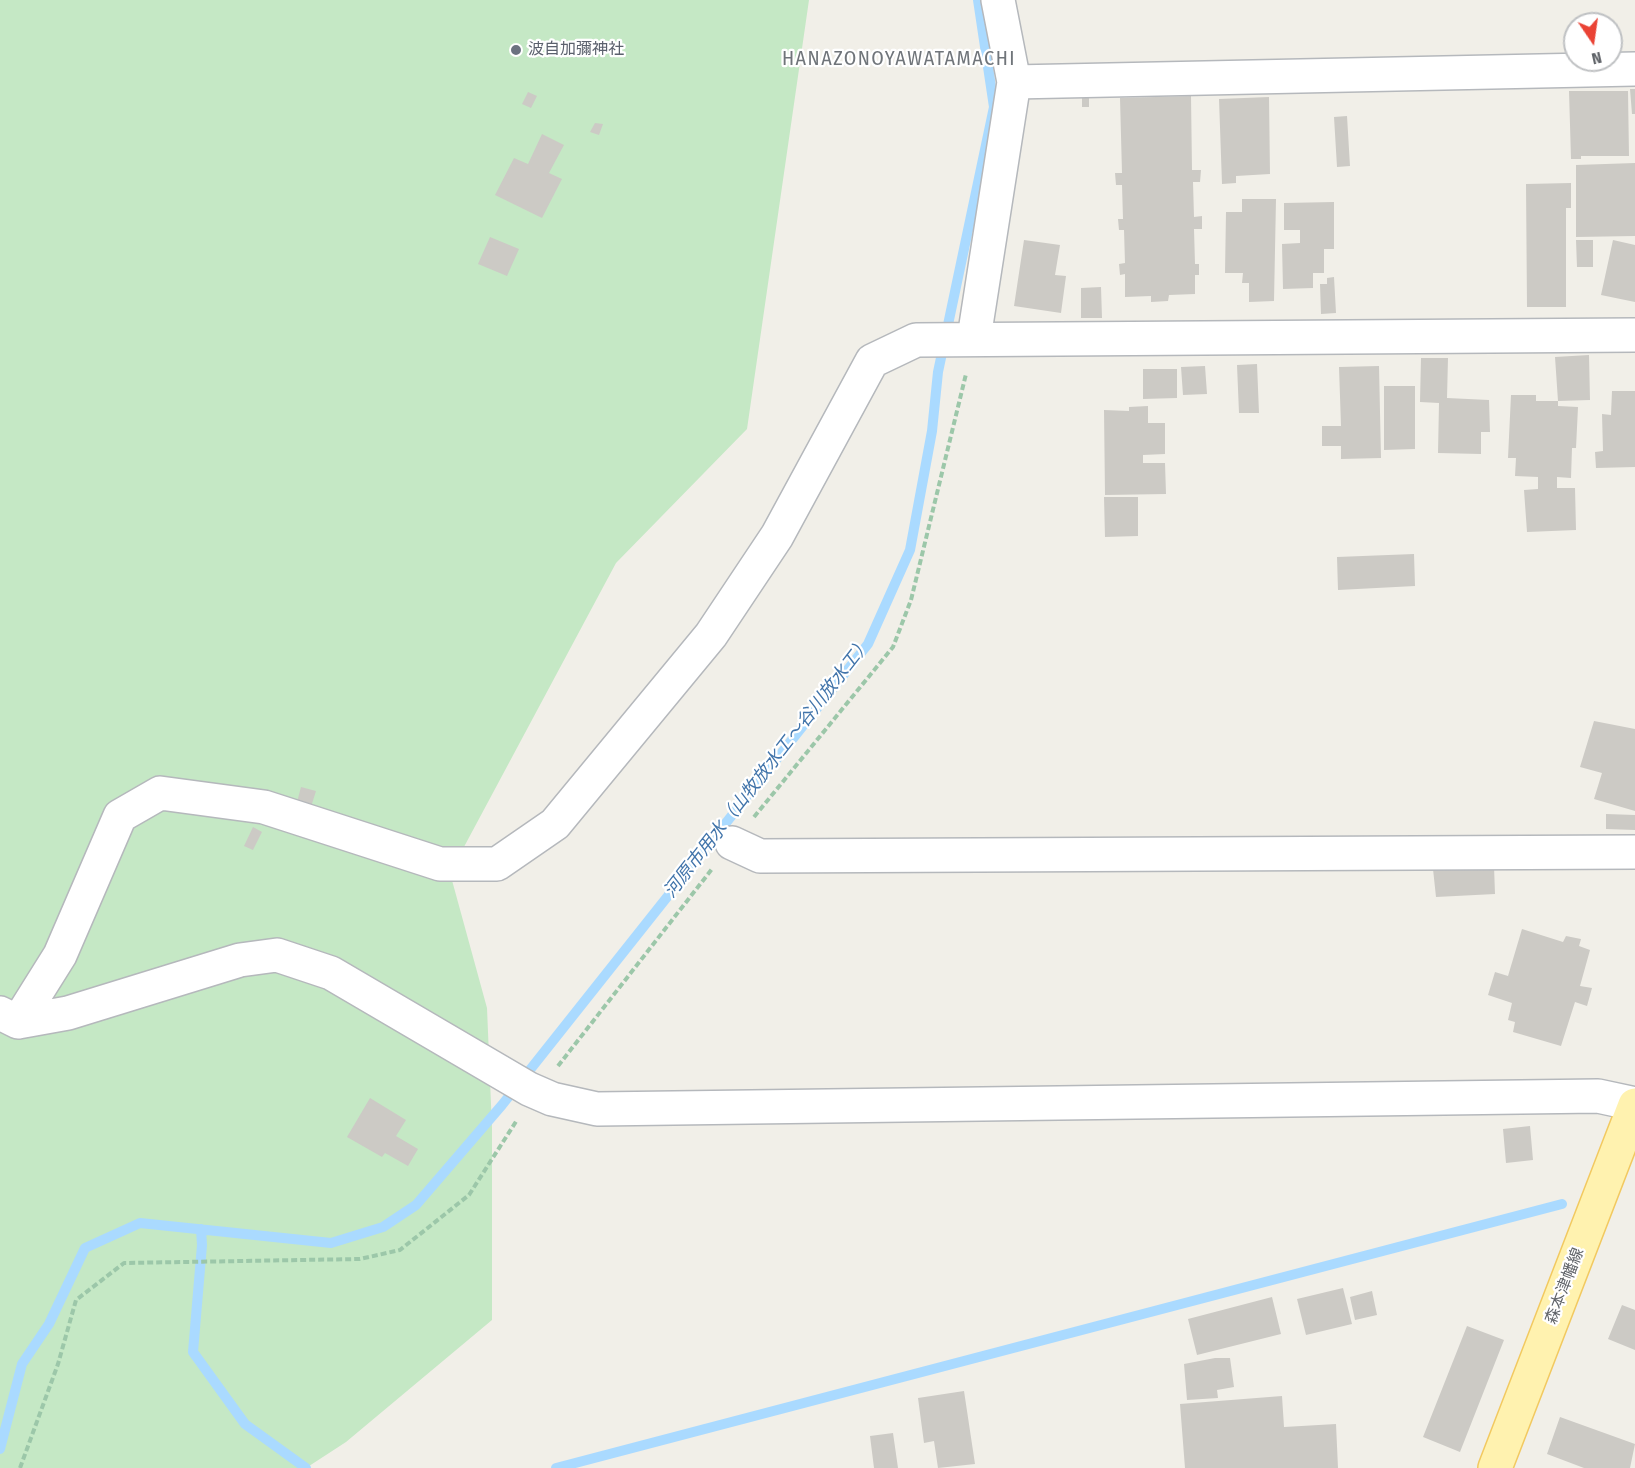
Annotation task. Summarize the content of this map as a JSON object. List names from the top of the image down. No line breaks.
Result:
{"streets":{"main road":["森本津幡線"]},"districts":["HANAZONOYAWATAMACHI"],"water":["河原市用水（山牧放水工～谷川放水工）"],"places":["波自加彌神社"],"north":"bottom"}
